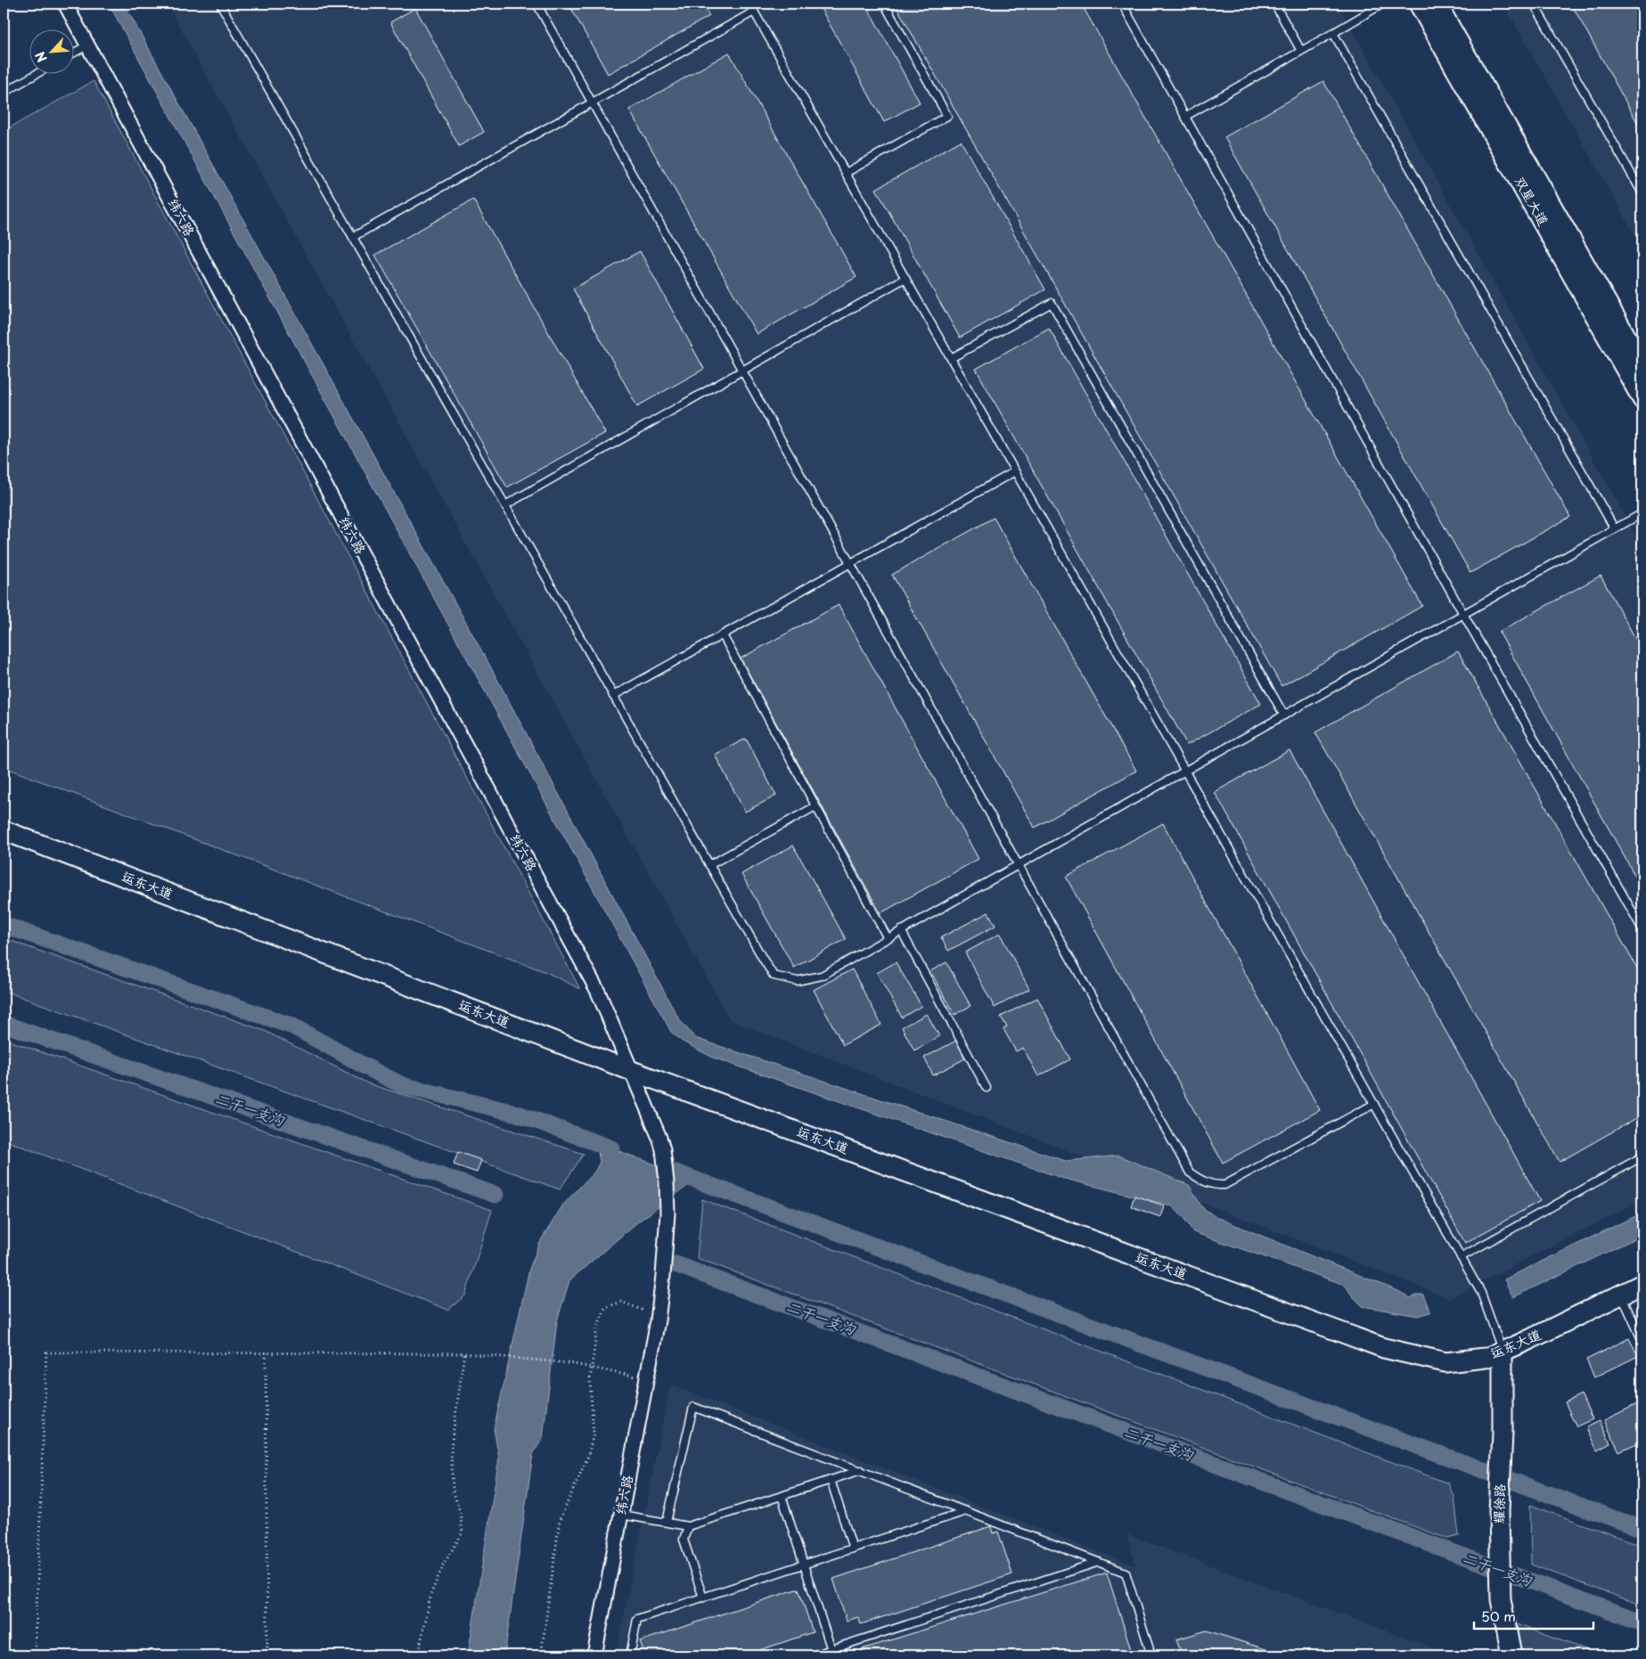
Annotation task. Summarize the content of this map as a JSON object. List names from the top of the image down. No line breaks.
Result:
{"streets":{"street":["双星大道","纬六路","运东大道","耀徐路"]},"crossings":[["纬六路","运东大道"],["运东大道","耀徐路"]],"water":["二干一支沟"],"scale_bar":"50 m","north":"bottom left"}
